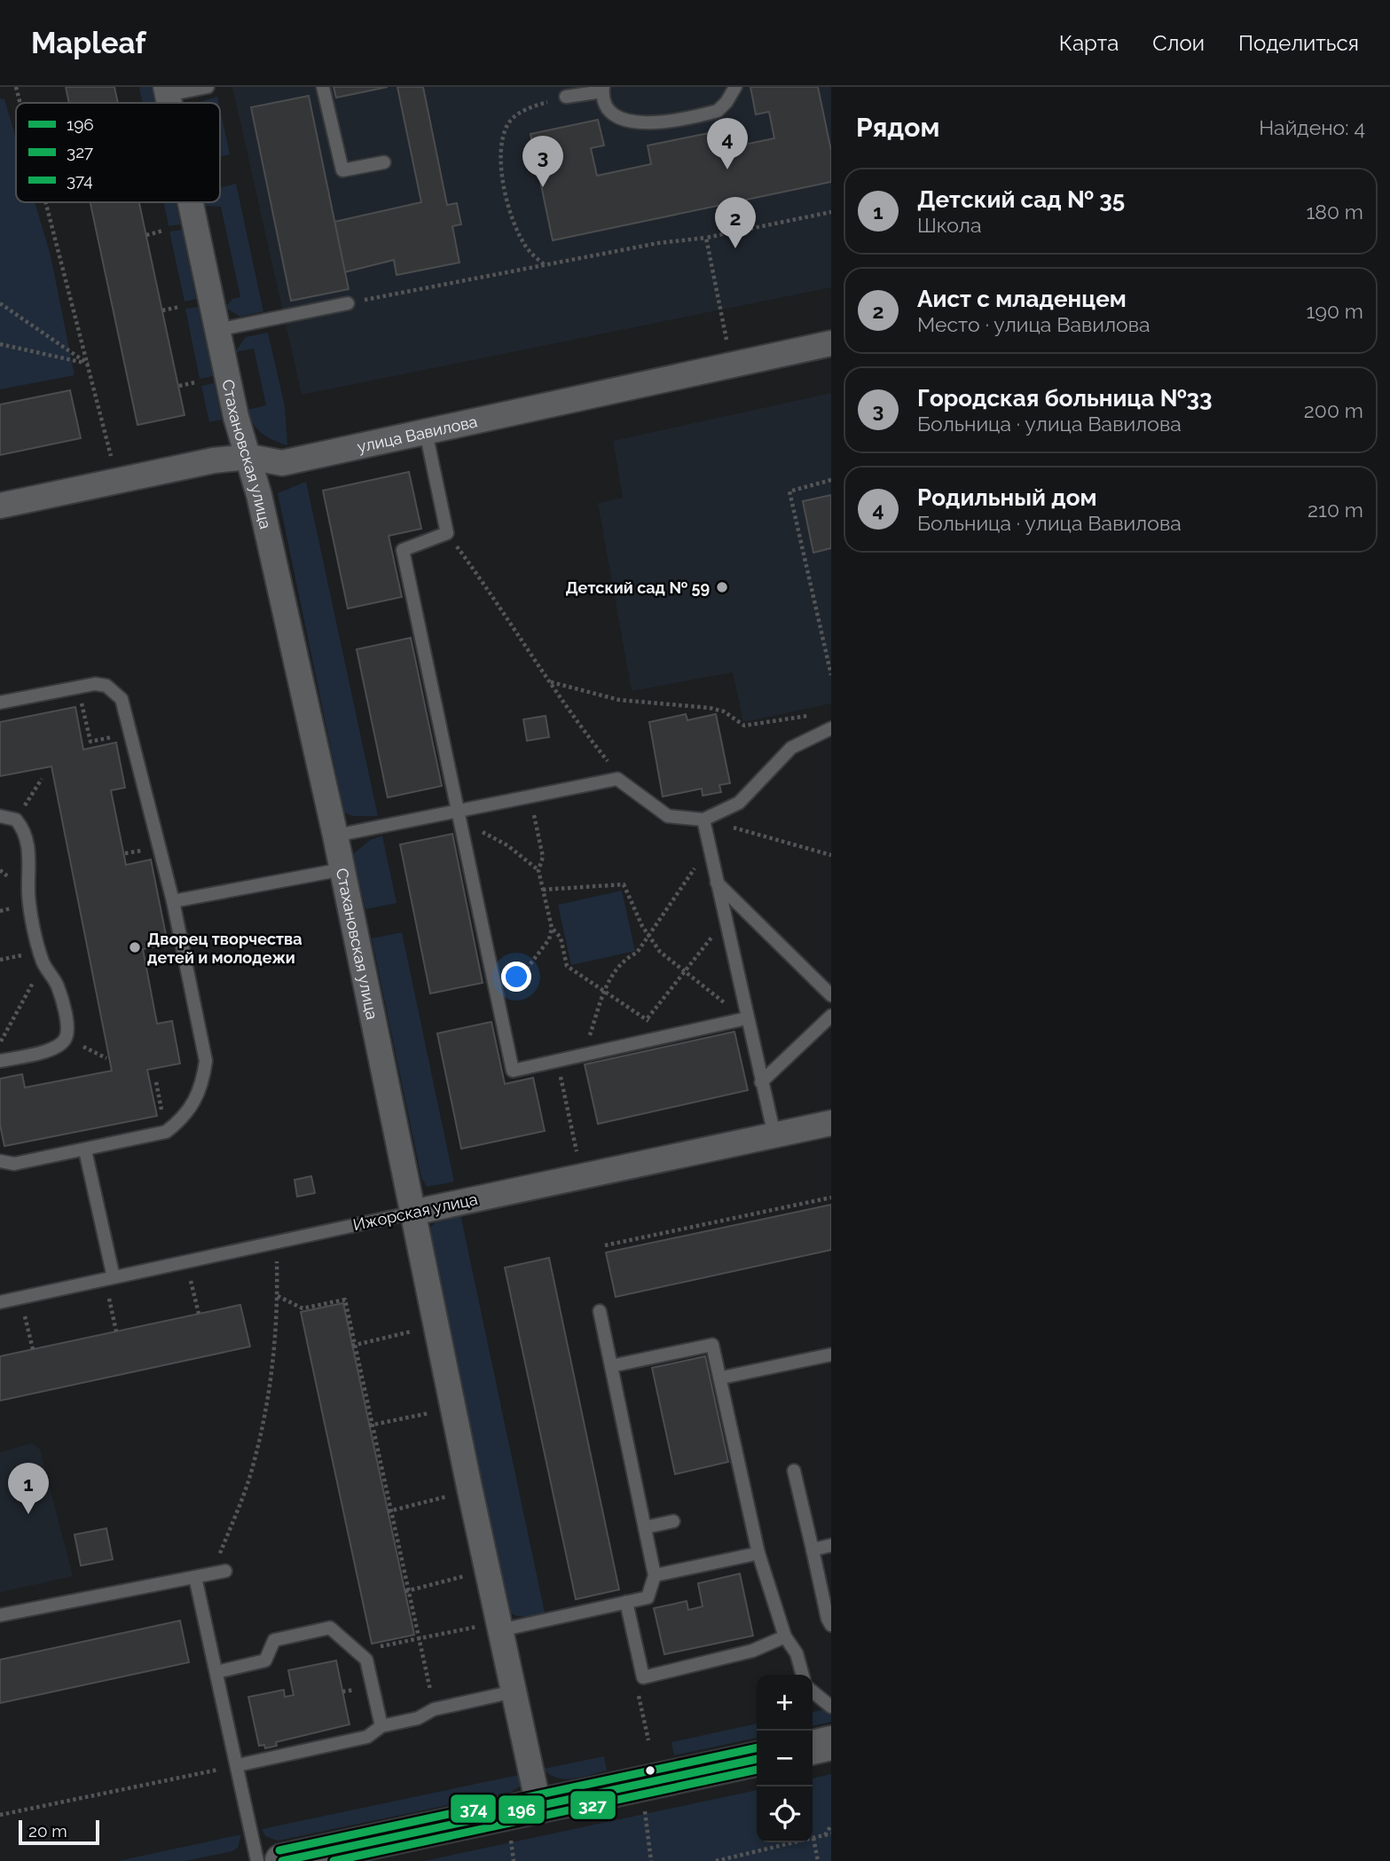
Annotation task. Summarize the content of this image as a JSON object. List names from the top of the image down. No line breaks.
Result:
{"streets":{"street":["улица Вавилова","Стахановская улица","Ижорская улица"]},"crossings":[["улица Вавилова","Стахановская улица"],["Стахановская улица","Ижорская улица"]],"places":["Детский сад № 59","Дворец творчества детей и молодежи"],"lines":["transit line 374","transit line 196","transit line 327"],"legend":["196","327","374"],"scale_bar":"20 m","page":{"header":"Mapleaf","nav":["Карта","Слои","Поделиться"],"heading":["Рядом","Найдено: 4"],"pins":["4","3","2","1"],"list":[{"mark":"1","name":"Детский сад № 35","note":"Школа","value":"180 m"},{"mark":"2","name":"Аист с младенцем","note":"Место · улица Вавилова","value":"190 m"},{"mark":"3","name":"Городская больница №33","note":"Больница · улица Вавилова","value":"200 m"},{"mark":"4","name":"Родильный дом","note":"Больница · улица Вавилова","value":"210 m"}],"map_buttons":["+","−"],"scale":"20 m"}}
